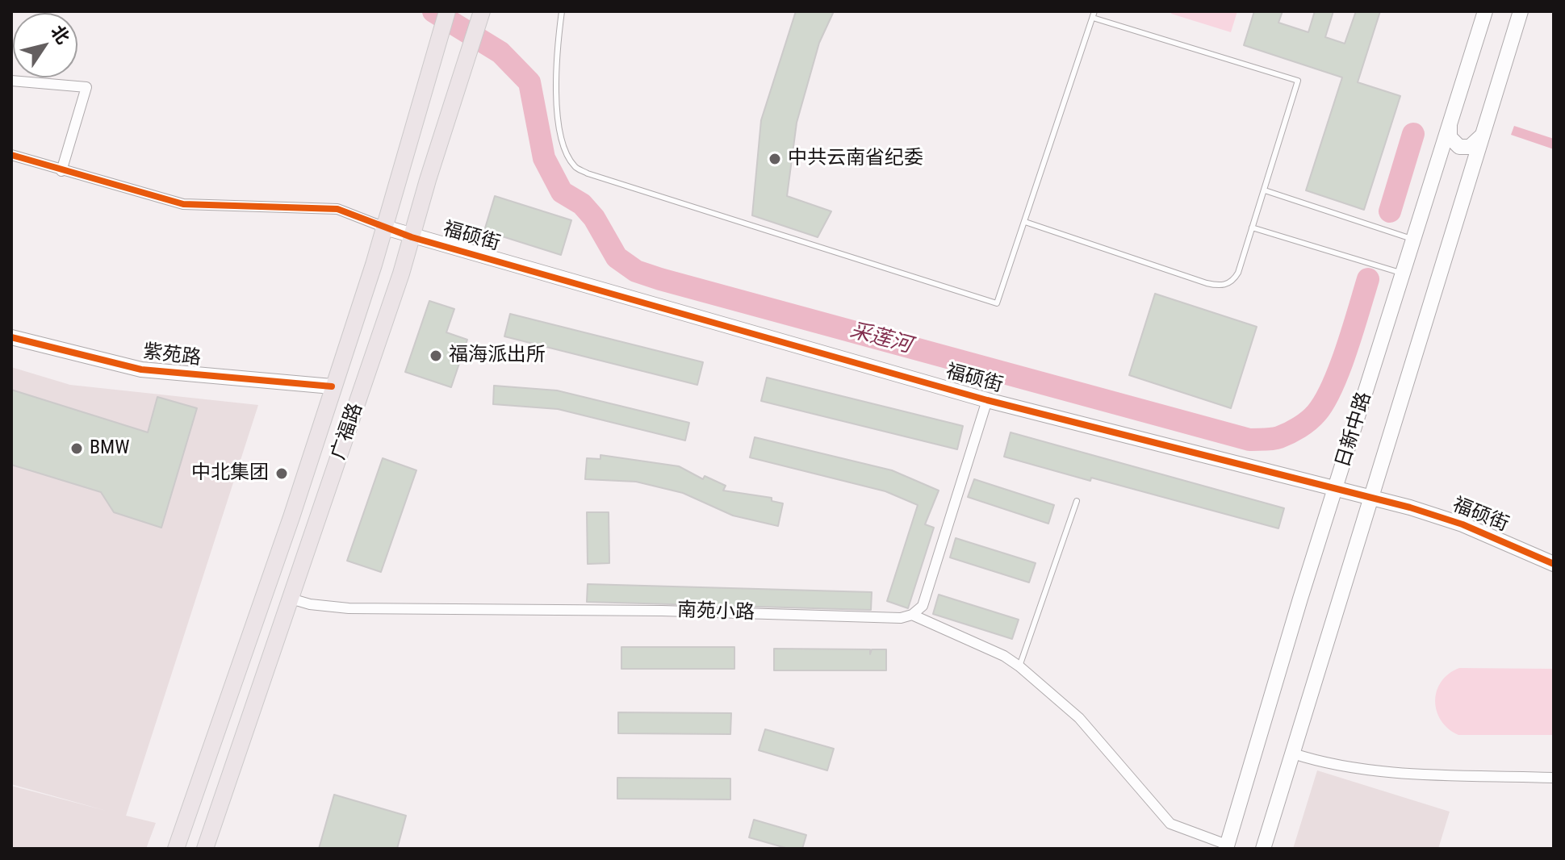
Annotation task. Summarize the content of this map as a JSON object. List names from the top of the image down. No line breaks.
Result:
{"streets":{"main road":["福硕街","紫苑路","日新中路","广福路"],"street":["南苑小路"]},"crossings":[["福硕街","日新中路"],["福硕街","广福路"],["紫苑路","广福路"],["广福路","南苑小路"]],"water":["采莲河"],"places":["中共云南省纪委","福海派出所","BMW","中北集团"],"north":"top right"}
